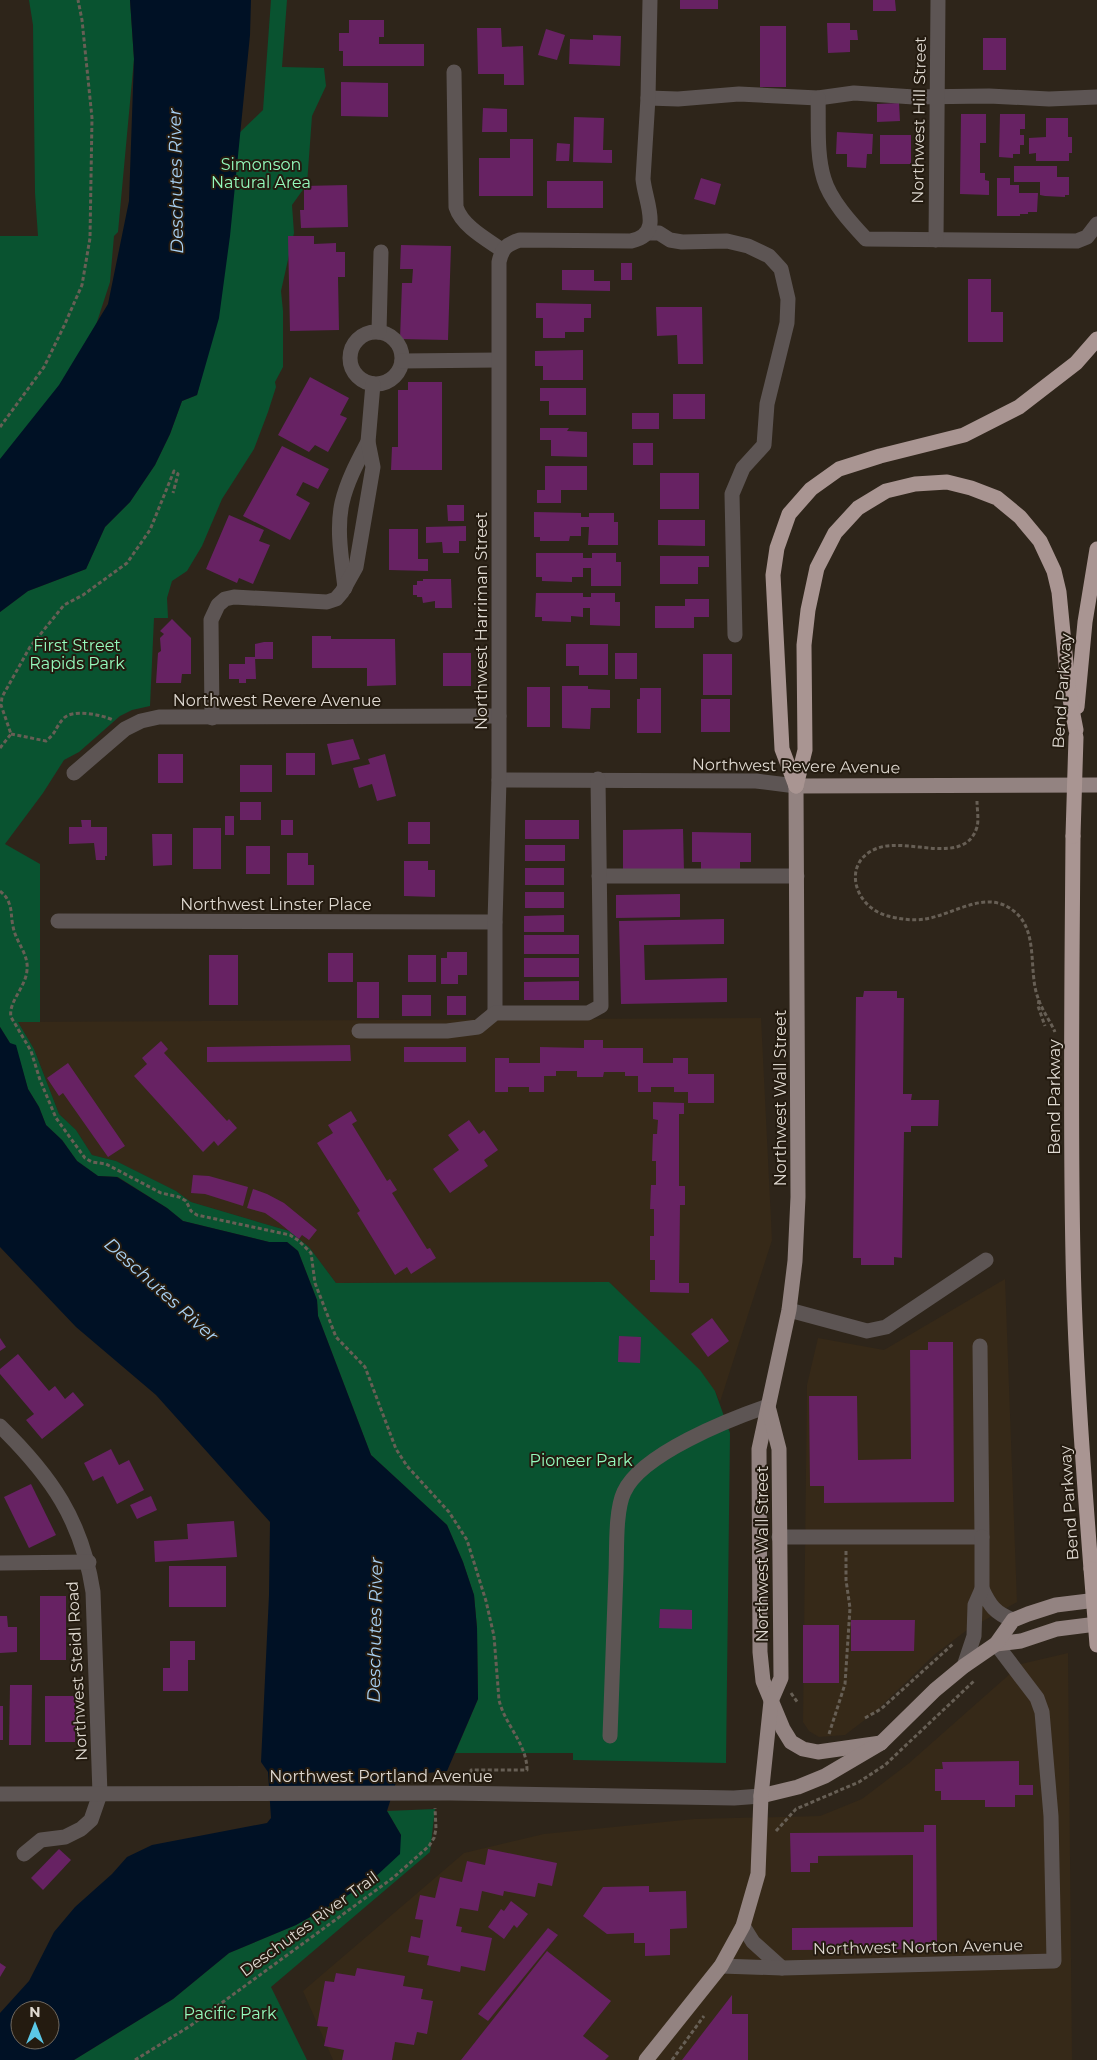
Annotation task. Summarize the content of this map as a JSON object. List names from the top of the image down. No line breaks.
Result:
{"streets":{"highway":["Bend Parkway"],"main road":["Northwest Revere Avenue","Northwest Wall Street"],"street":["Northwest Hill Street","Northwest Harriman Street","Northwest Linster Place","Northwest Steidl Road","Northwest Portland Avenue","Northwest Norton Avenue"],"path":["Deschutes River Trail"]},"crossings":[["Northwest Harriman Street","Northwest Revere Avenue"],["Northwest Harriman Street","Northwest Linster Place"],["Northwest Revere Avenue","Northwest Wall Street"],["Northwest Wall Street","Northwest Portland Avenue"],["Northwest Wall Street","Northwest Norton Avenue"],["Northwest Steidl Road","Northwest Portland Avenue"],["Northwest Portland Avenue","Deschutes River Trail"]],"water":["Deschutes River"],"parks":["Simonson Natural Area","First Street Rapids Park","Pioneer Park","Pacific Park"],"north":"top"}
